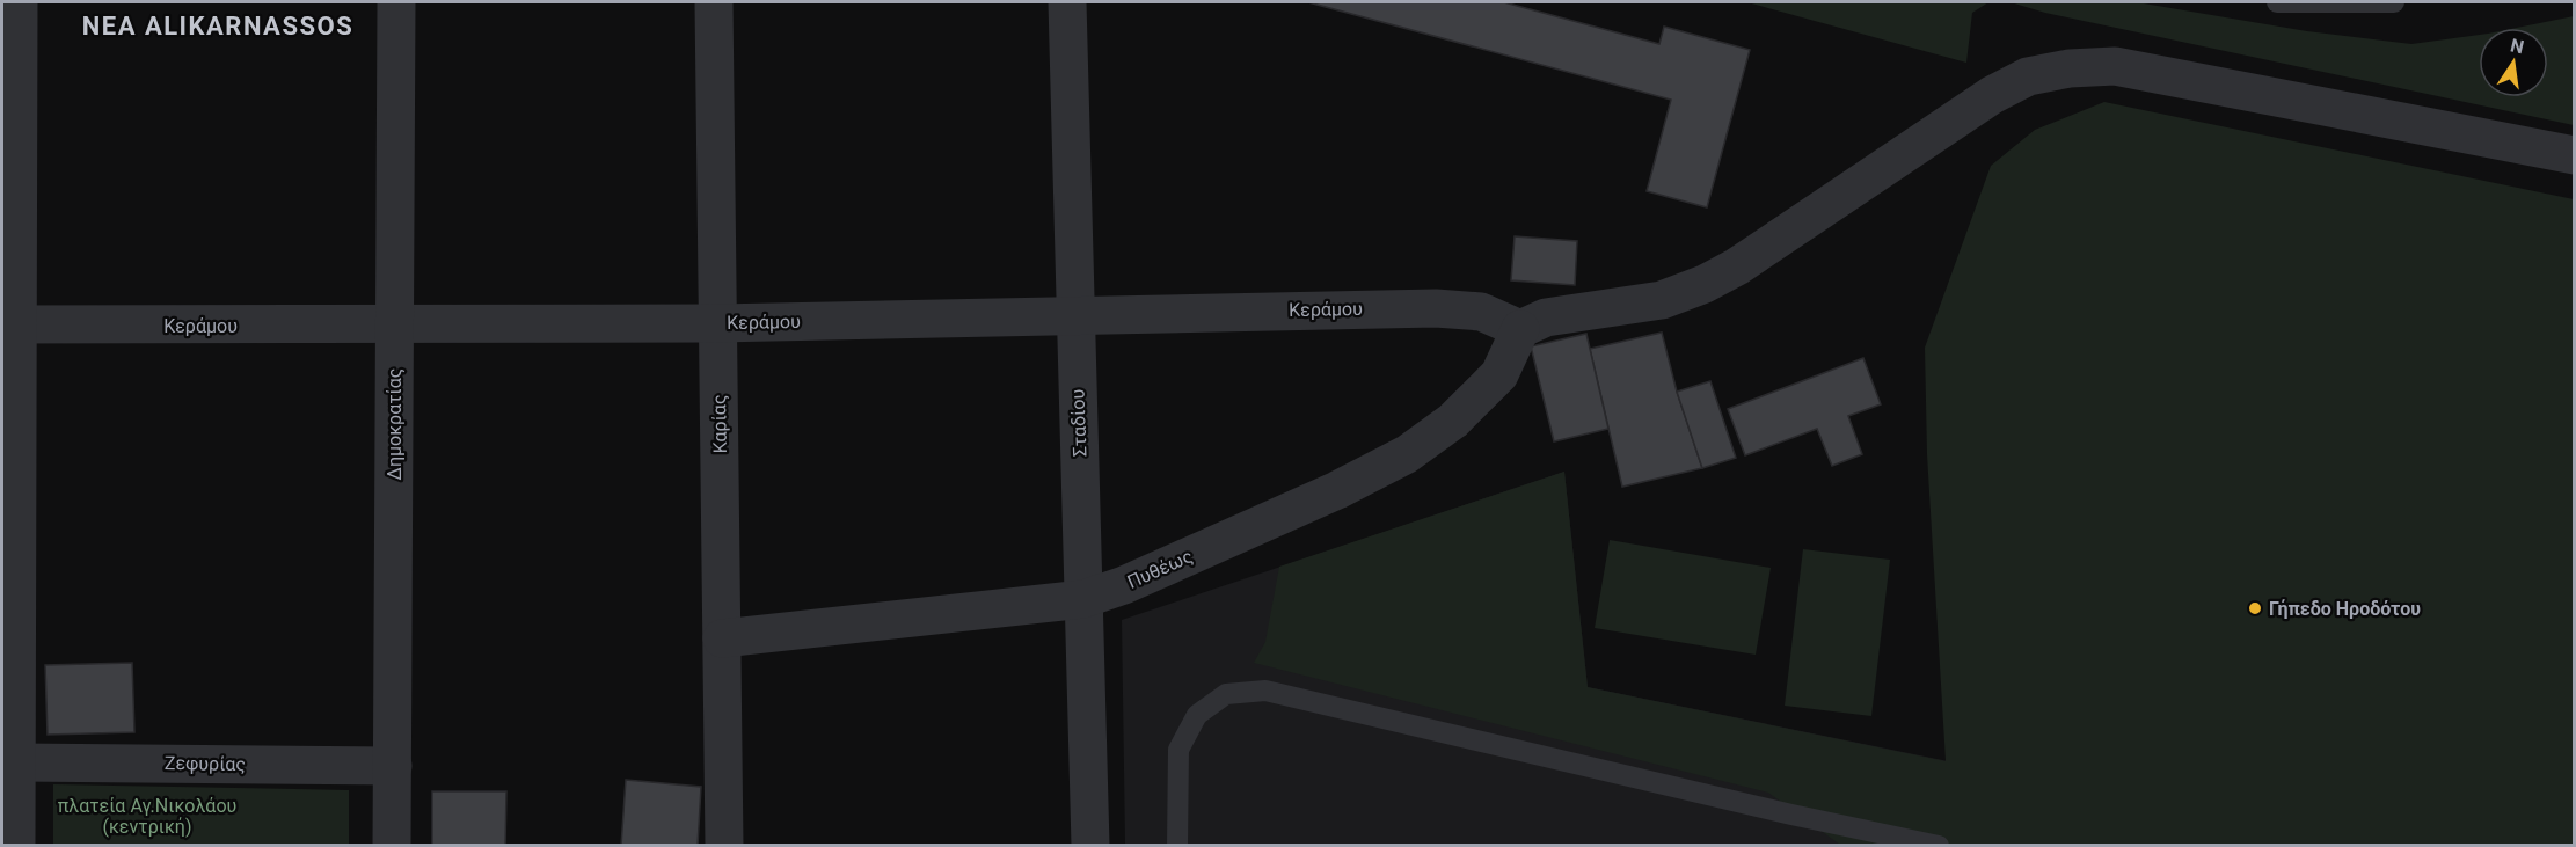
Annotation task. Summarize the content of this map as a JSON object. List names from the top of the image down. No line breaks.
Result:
{"streets":{"street":["Κεράμου","Σταδίου","Δημοκρατίας","Καρίας","Πυθέως","Ζεφυρίας"]},"crossings":[["Κεράμου","Σταδίου"],["Κεράμου","Δημοκρατίας"],["Κεράμου","Καρίας"],["Κεράμου","Πυθέως"],["Σταδίου","Πυθέως"],["Δημοκρατίας","Ζεφυρίας"],["Καρίας","Πυθέως"]],"districts":["NEA ALIKARNASSOS"],"parks":["πλατεία Αγ.Νικολάου (κεντρική)"],"places":["Γήπεδο Ηροδότου"],"north":"top"}
